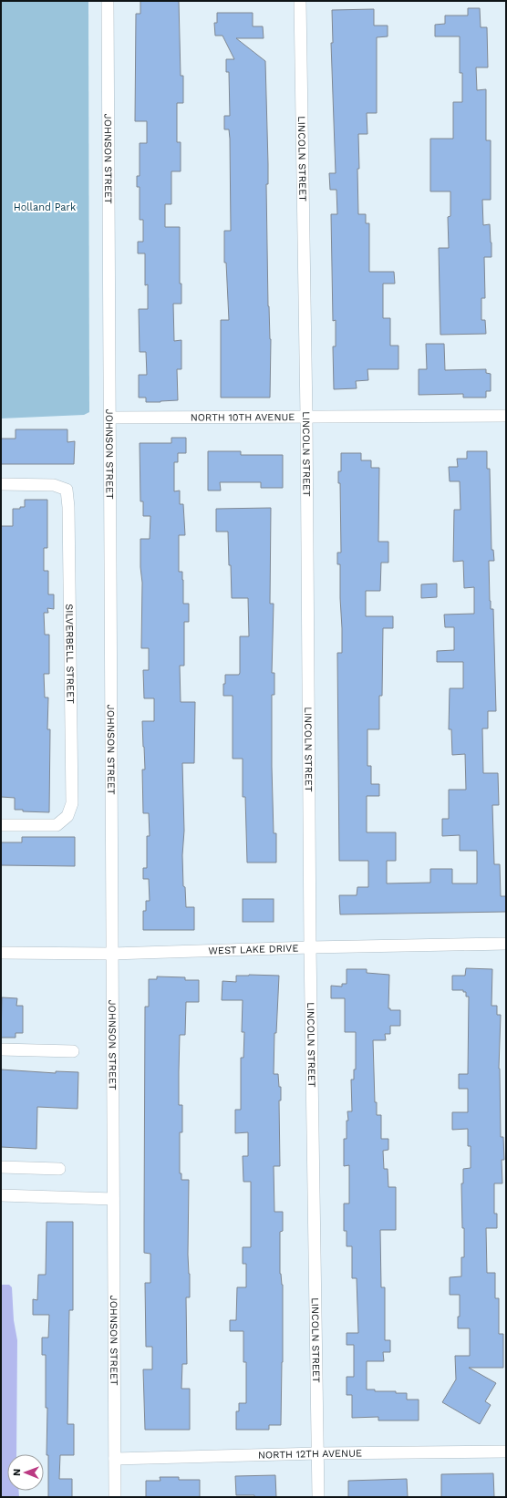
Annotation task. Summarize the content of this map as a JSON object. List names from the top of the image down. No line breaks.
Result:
{"streets":{"street":["JOHNSON STREET","LINCOLN STREET","NORTH 10TH AVENUE","SILVERBELL STREET","WEST LAKE DRIVE","NORTH 12TH AVENUE"]},"crossings":[["JOHNSON STREET","NORTH 10TH AVENUE"],["JOHNSON STREET","WEST LAKE DRIVE"],["JOHNSON STREET","NORTH 12TH AVENUE"],["LINCOLN STREET","NORTH 10TH AVENUE"],["LINCOLN STREET","WEST LAKE DRIVE"],["LINCOLN STREET","NORTH 12TH AVENUE"]],"parks":["Holland Park"],"north":"left"}
